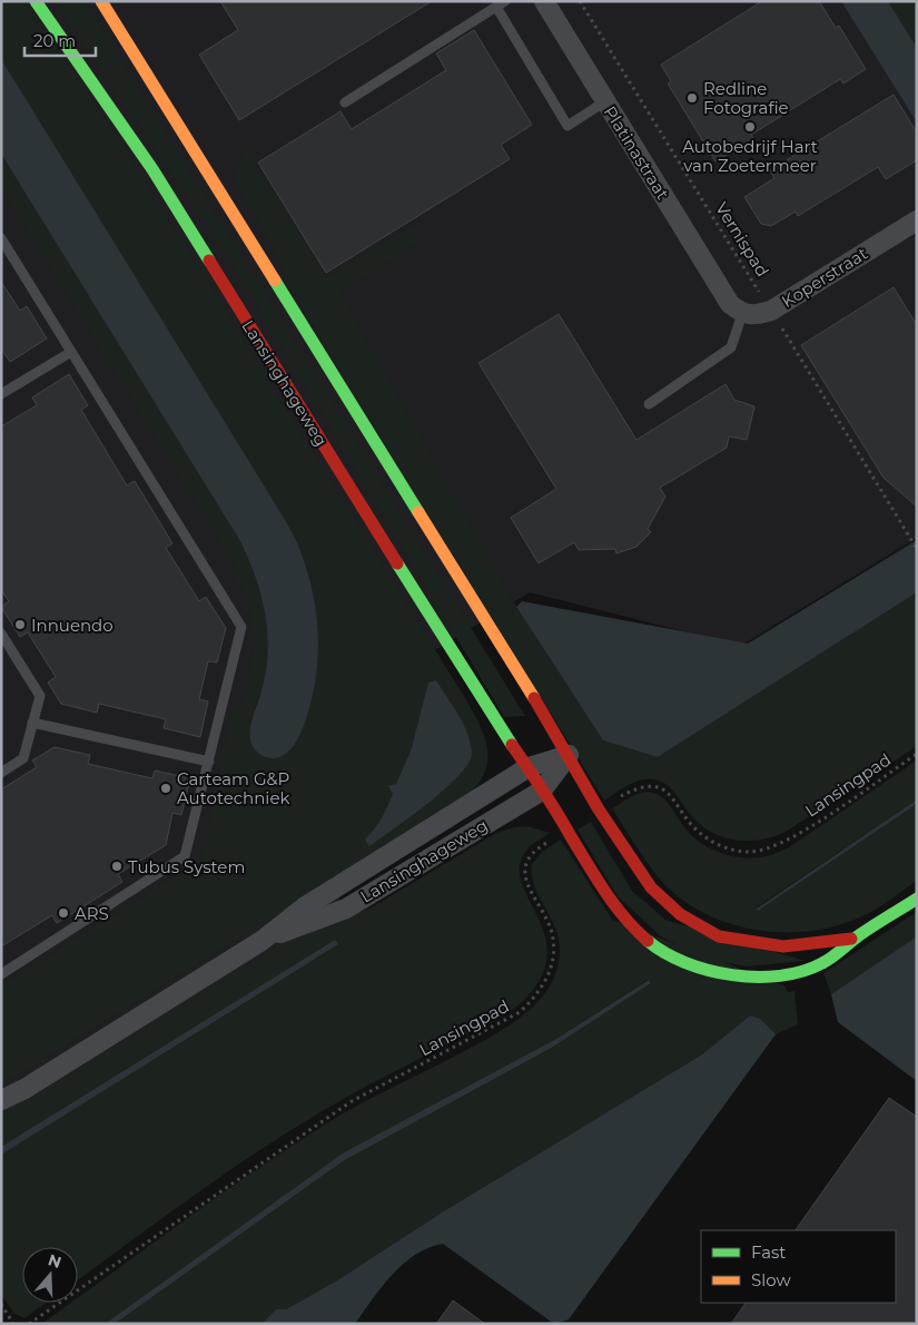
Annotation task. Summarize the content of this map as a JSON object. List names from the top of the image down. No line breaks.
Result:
{"streets":{"street":["Platinastraat","Koperstraat","Lansinghageweg"],"path":["Vernispad","Lansingpad"]},"crossings":[["Platinastraat","Koperstraat"],["Vernispad","Koperstraat"]],"places":["Redline Fotografie","Autobedrijf Hart van Zoetermeer","Innuendo","Carteam G&P Autotechniek","Tubus System","ARS"],"legend":["Fast","Slow"],"scale_bar":"20 m","north":"top"}
